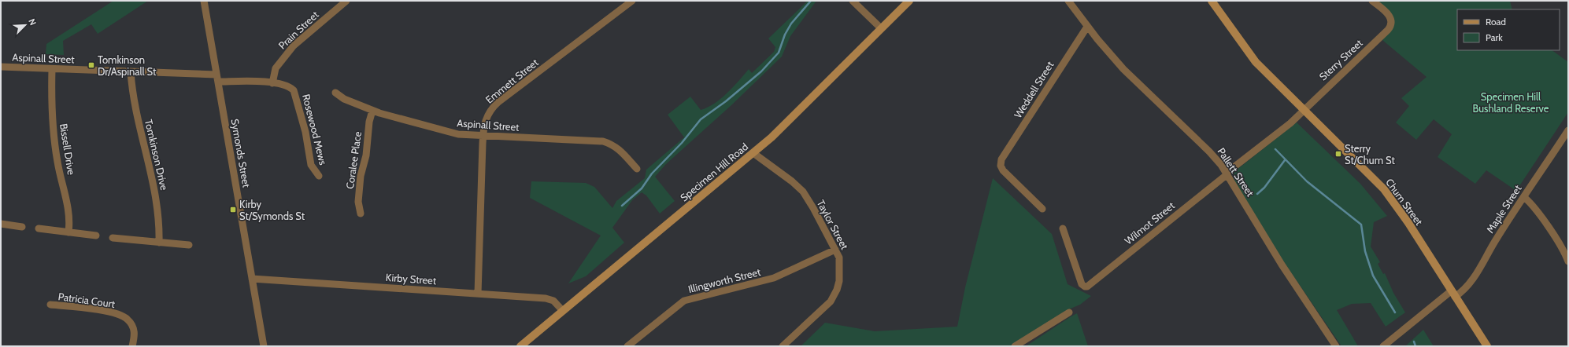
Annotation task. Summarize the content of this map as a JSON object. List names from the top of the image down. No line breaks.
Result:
{"streets":{"main road":["Specimen Hill Road","Chum Street"],"street":["Prain Street","Aspinall Street","Sterry Street","Emmett Street","Weddell Street","Rosewood Mews","Bissell Drive","Symonds Street","Tomkinson Drive","Coralee Place","Pallett Street","Maple Street","Wilmot Street","Taylor Street","Kirby Street","Illingworth Street","Patricia Court"]},"crossings":[["Prain Street","Rosewood Mews"],["Aspinall Street","Emmett Street"],["Aspinall Street","Bissell Drive"],["Aspinall Street","Symonds Street"],["Aspinall Street","Tomkinson Drive"],["Aspinall Street","Coralee Place"],["Sterry Street","Chum Street"],["Sterry Street","Wilmot Street"],["Emmett Street","Kirby Street"],["Weddell Street","Pallett Street"],["Symonds Street","Kirby Street"],["Specimen Hill Road","Taylor Street"],["Specimen Hill Road","Kirby Street"],["Pallett Street","Wilmot Street"],["Chum Street","Maple Street"],["Chum Street","Wilmot Street"],["Taylor Street","Illingworth Street"]],"parks":["Specimen Hill Bushland Reserve"],"places":{"transit":["Tomkinson Dr/Aspinall St","Sterry St/Chum St","Kirby St/Symonds St"]},"legend":["Road","Park"],"north":"top right"}
